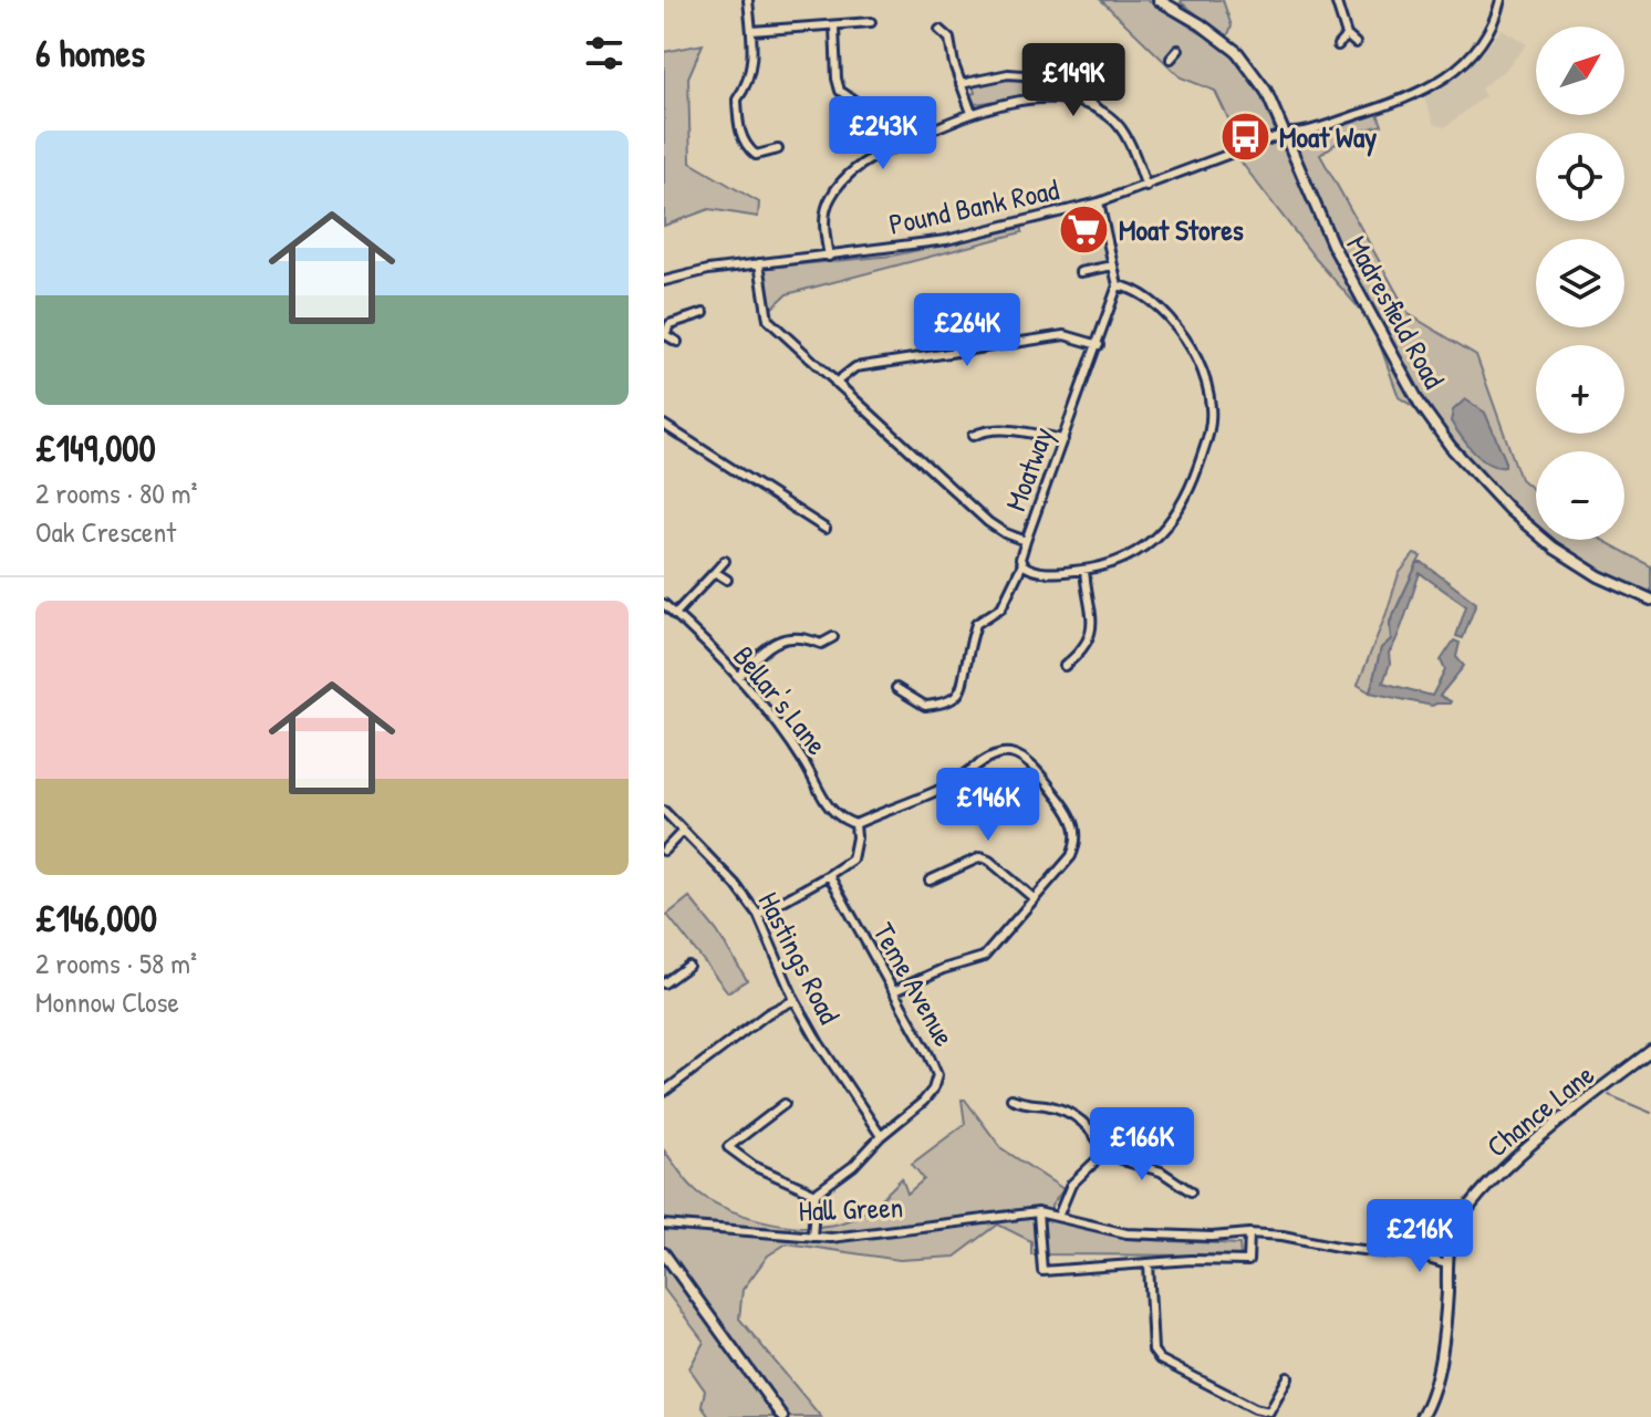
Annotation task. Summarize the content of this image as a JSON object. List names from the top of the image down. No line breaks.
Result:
{"streets":{"street":["Pound Bank Road","Madresfield Road","Moatway","Bellar's Lane","Hastings Road","Teme Avenue","Chance Lane","Hall Green"]},"crossings":[["Pound Bank Road","Madresfield Road"],["Hastings Road","Teme Avenue"],["Chance Lane","Hall Green"]],"places":{"bus stop":["Moat Way"],"supermarket":["Moat Stores"]},"north":"top right","page":{"heading":"6 homes","map_buttons":["+","−"],"price":["£149K","£243K","£264K","£146K","£166K","£216K"],"list":[{"name":"£149,000","note":"2 rooms · 80 m² · Oak Crescent"},{"name":"£146,000","note":"2 rooms · 58 m² · Monnow Close"}]}}
